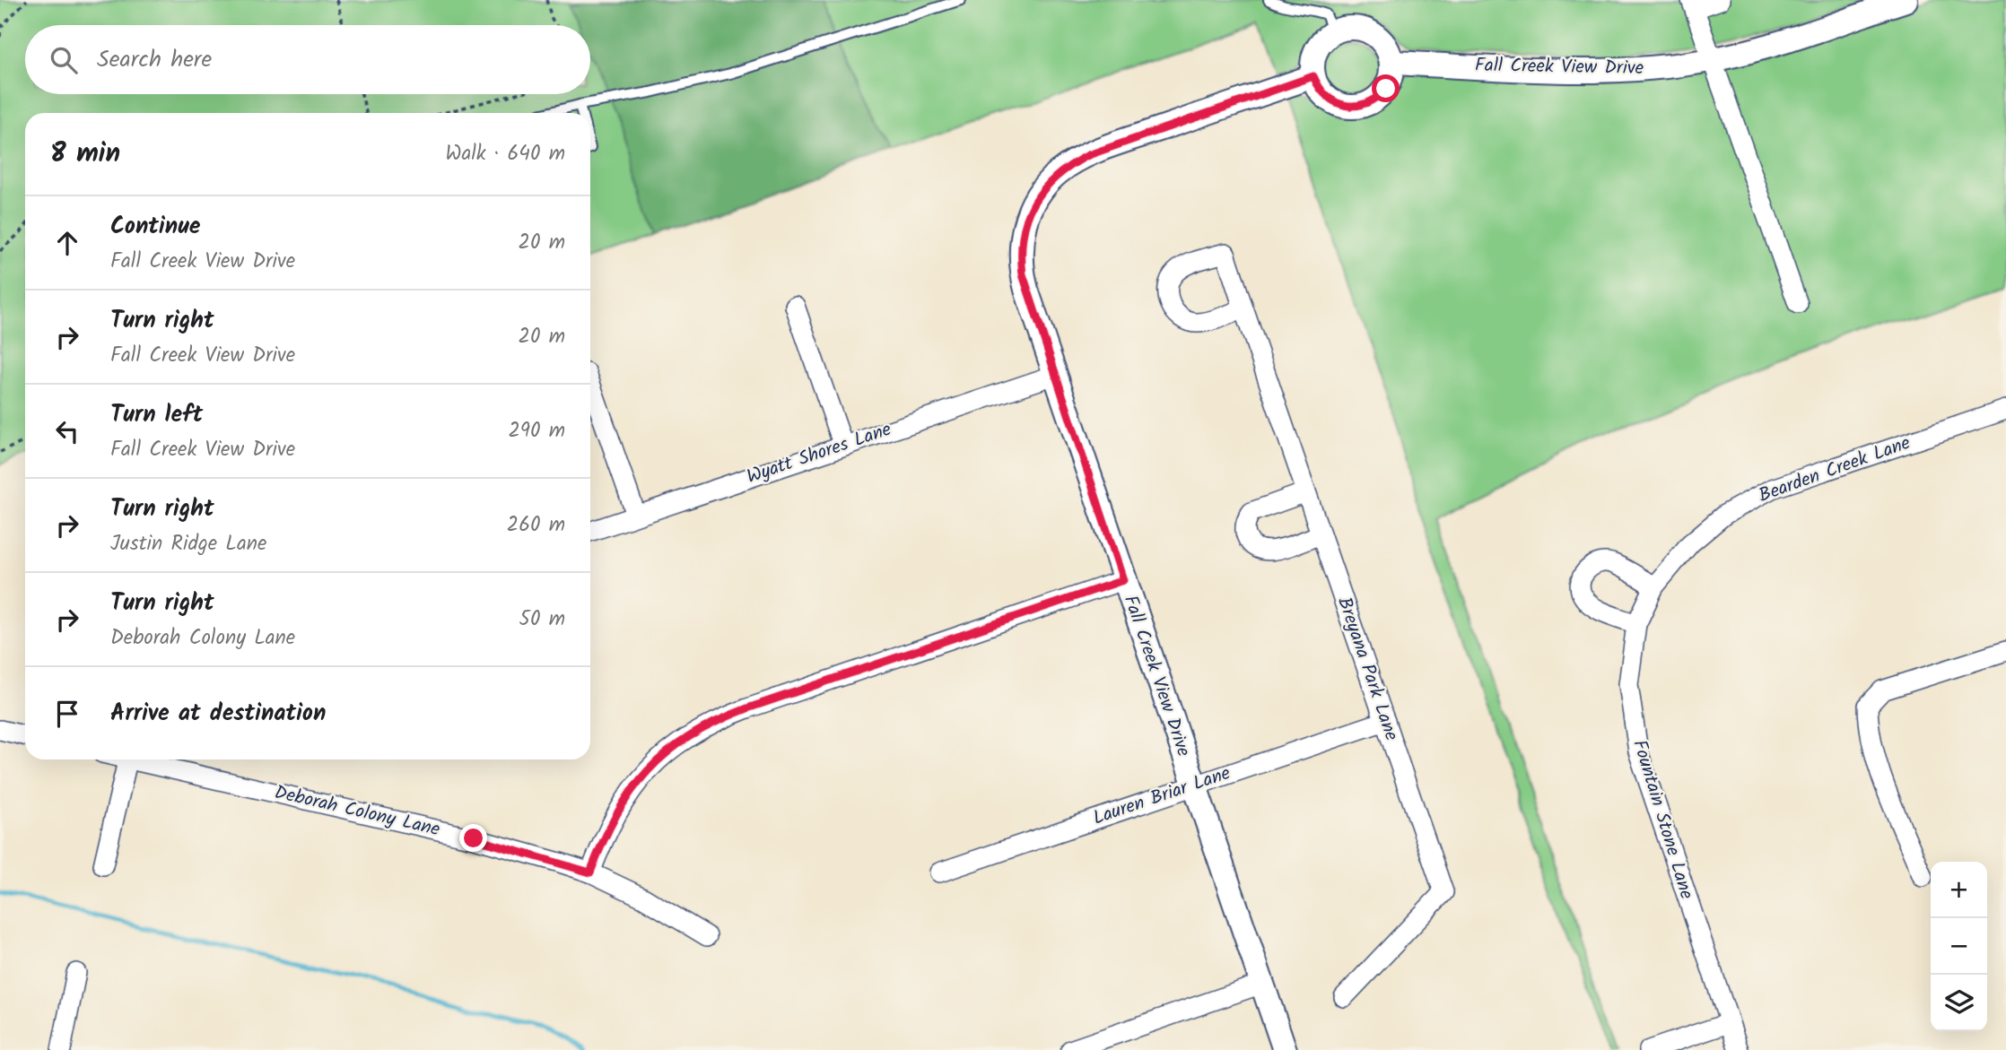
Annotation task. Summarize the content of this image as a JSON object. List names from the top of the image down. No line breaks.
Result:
{"streets":{"street":["Fall Creek View Drive","Wyatt Shores Lane","Bearden Creek Lane","Breyana Park Lane","Lauren Briar Lane","Deborah Colony Lane","Fountain Stone Lane"]},"crossings":[["Fall Creek View Drive","Wyatt Shores Lane"],["Fall Creek View Drive","Lauren Briar Lane"],["Bearden Creek Lane","Fountain Stone Lane"],["Breyana Park Lane","Lauren Briar Lane"]],"page":{"search":"Search here","heading":["8 min","Walk · 640 m"],"list":[["Continue","Fall Creek View Drive","20 m"],["Turn right","Fall Creek View Drive","20 m"],["Turn left","Fall Creek View Drive","290 m"],["Turn right","Justin Ridge Lane","260 m"],["Turn right","Deborah Colony Lane","50 m"],"Arrive at destination"],"map_buttons":["+","−"]}}
